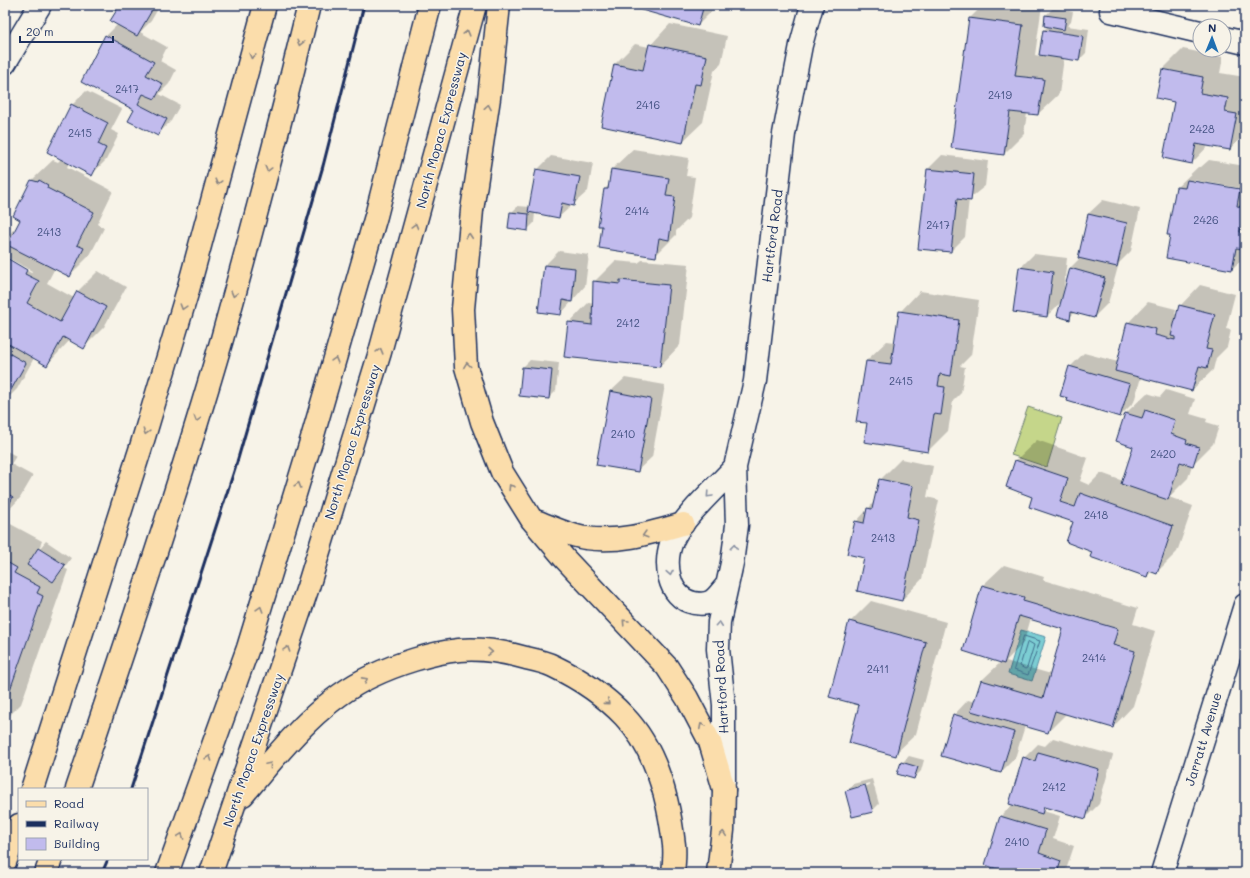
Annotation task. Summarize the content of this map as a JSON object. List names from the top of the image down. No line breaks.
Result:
{"streets":{"main road":["North Mopac Expressway"],"street":["Hartford Road","Jarratt Avenue"]},"house_numbers":["2417","2419","2416","2428","2415","2414","2426","2417","2413","2412","2415","2410","2420","2418","2413","2414","2411","2412","2410"],"legend":["Road","Railway","Building"],"scale_bar":"20 m","north":"top"}
